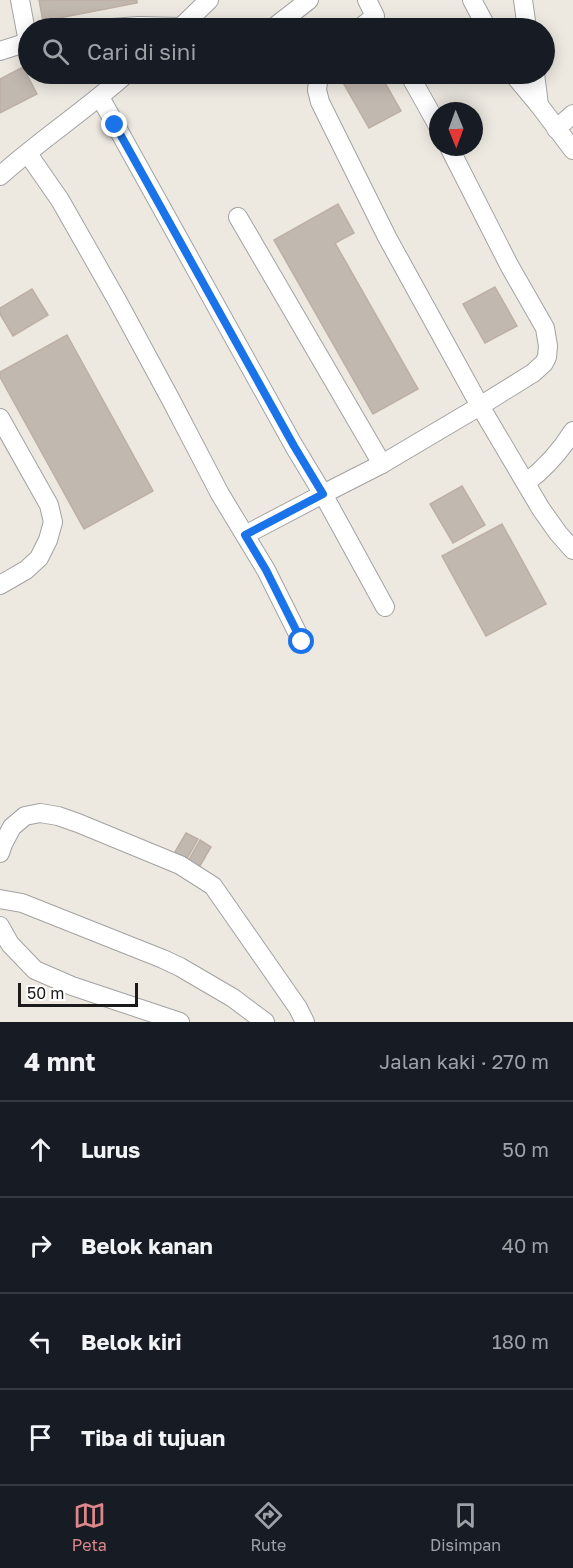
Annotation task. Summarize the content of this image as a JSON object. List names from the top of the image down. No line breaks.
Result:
{"scale_bar":"50 m","north":"bottom","page":{"search":"Cari di sini","scale":"50 m","heading":["4 mnt","Jalan kaki · 270 m"],"list":[["Lurus","50 m"],["Belok kanan","40 m"],["Belok kiri","180 m"],"Tiba di tujuan"],"nav":["Peta","Rute","Disimpan"]}}
